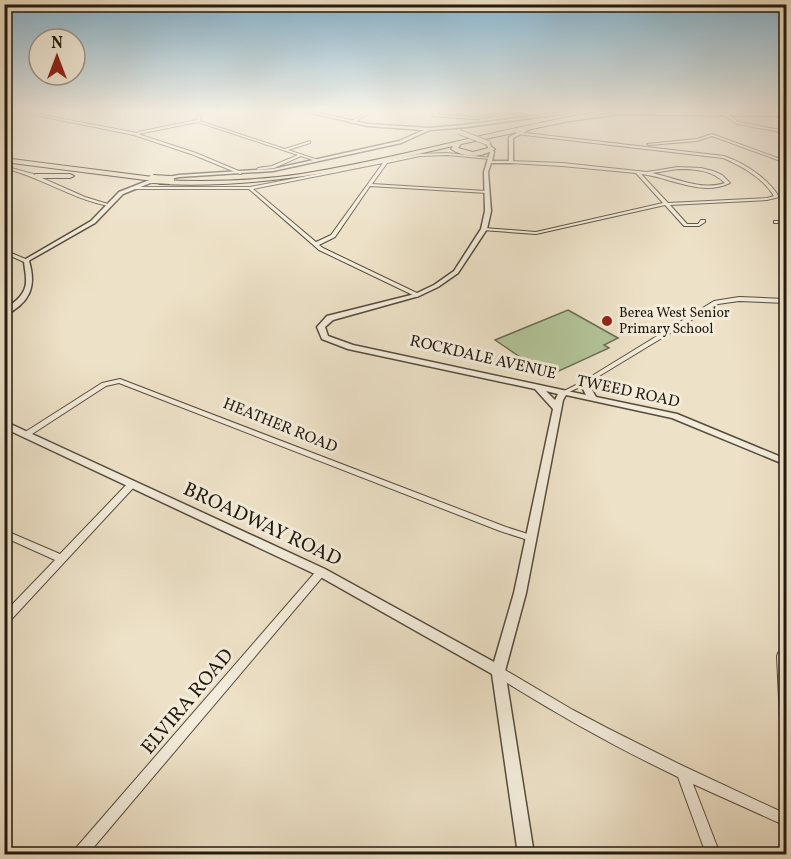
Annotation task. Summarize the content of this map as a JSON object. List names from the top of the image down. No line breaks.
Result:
{"streets":{"street":["ROCKDALE AVENUE","TWEED ROAD","HEATHER ROAD","BROADWAY ROAD","ELVIRA ROAD"]},"crossings":[["ROCKDALE AVENUE","TWEED ROAD"],["ROCKDALE AVENUE","HEATHER ROAD"],["ROCKDALE AVENUE","BROADWAY ROAD"],["HEATHER ROAD","BROADWAY ROAD"],["BROADWAY ROAD","ELVIRA ROAD"]],"places":["Berea West Senior Primary School"],"north":"top"}
